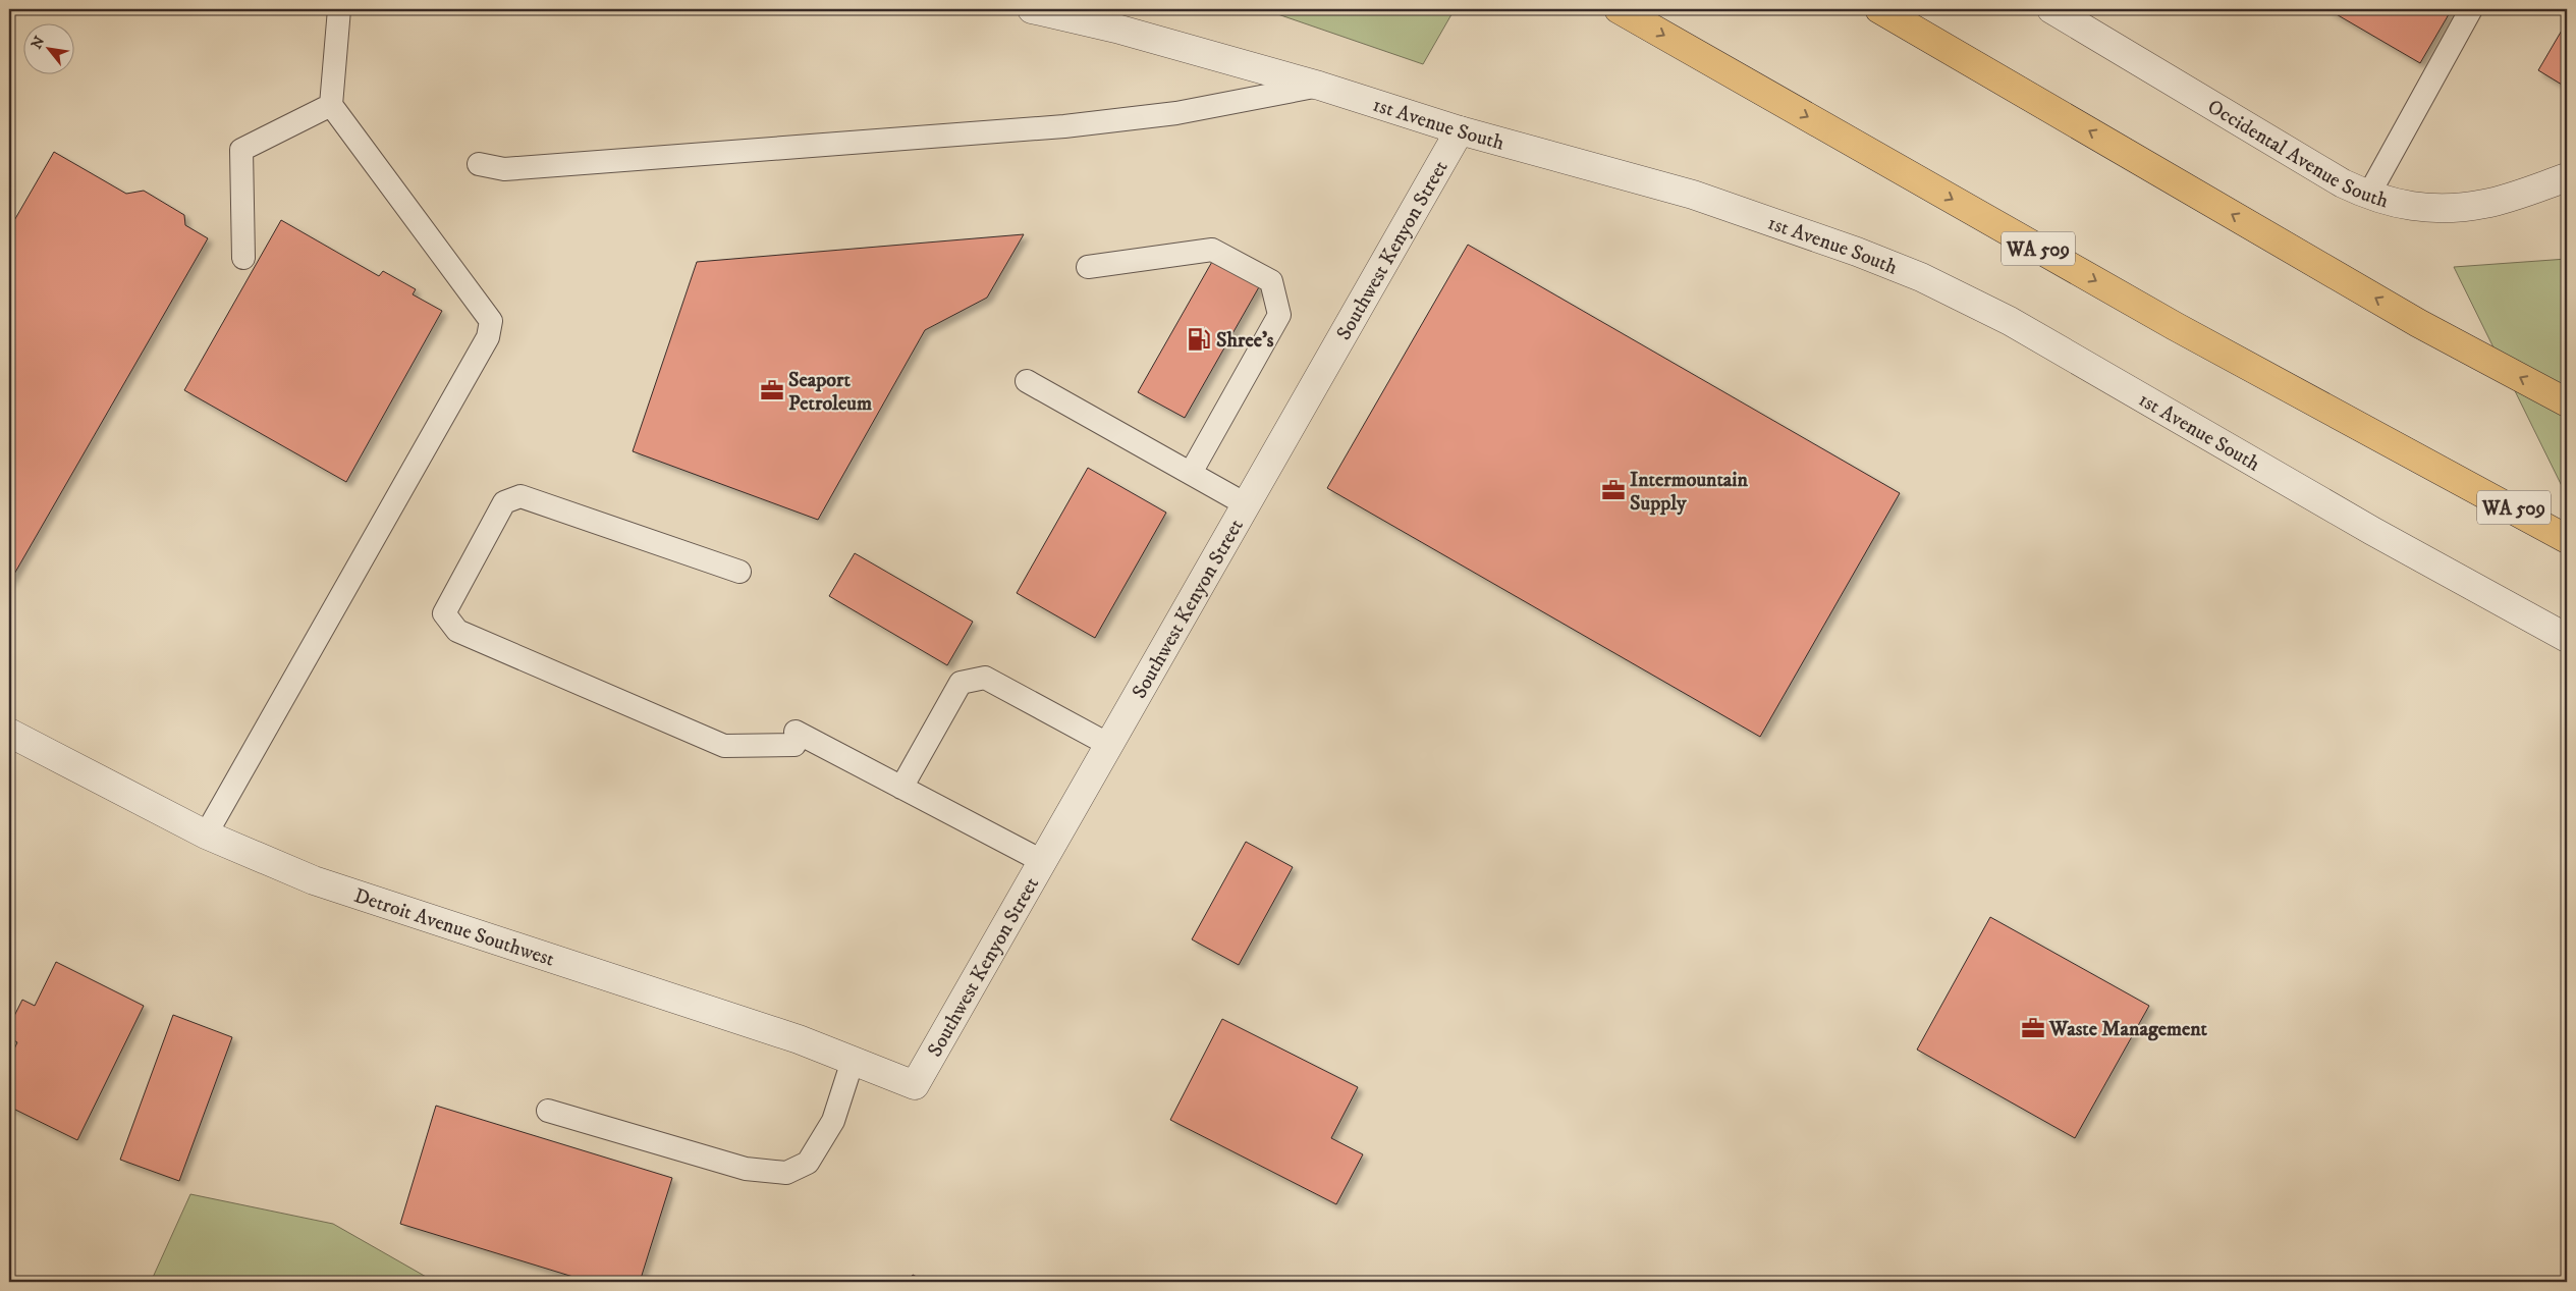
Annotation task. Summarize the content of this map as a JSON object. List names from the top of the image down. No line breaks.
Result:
{"streets":{"highway":["WA 509"],"street":["1st Avenue South","Occidental Avenue South","Southwest Kenyon Street","Detroit Avenue Southwest"]},"crossings":[["1st Avenue South","Southwest Kenyon Street"],["Southwest Kenyon Street","Detroit Avenue Southwest"]],"places":{"fuel station":["Shree's"],"office":["Seaport Petroleum","Intermountain Supply","Waste Management"]},"north":"top left"}
